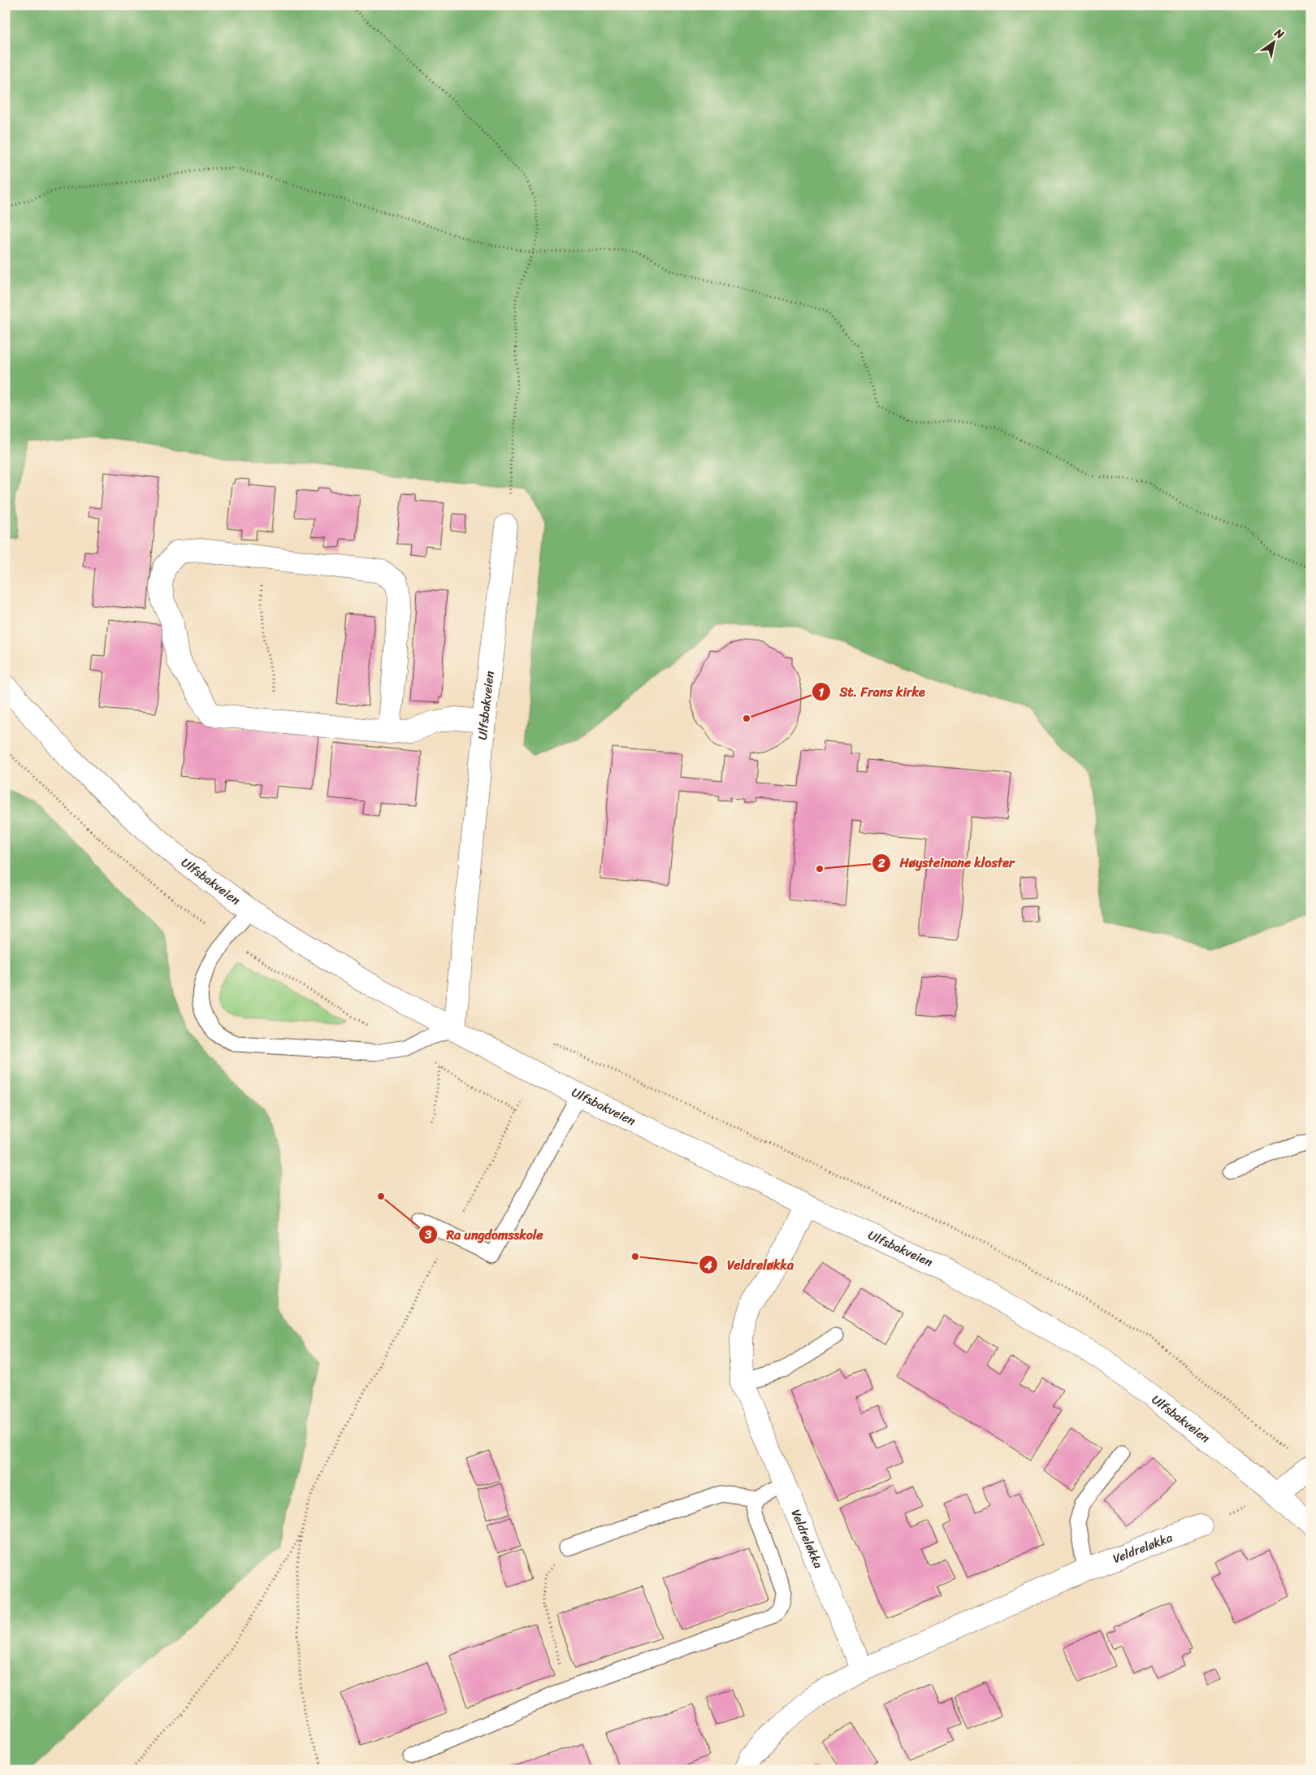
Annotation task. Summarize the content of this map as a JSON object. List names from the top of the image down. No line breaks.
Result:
{"streets":{"street":["Ulfsbakveien","Veldreløkka"]},"crossings":[["Ulfsbakveien","Veldreløkka"]],"places":["St. Frans kirke","Høysteinane kloster","Ra ungdomsskole","Veldreløkka"],"north":"top right"}
